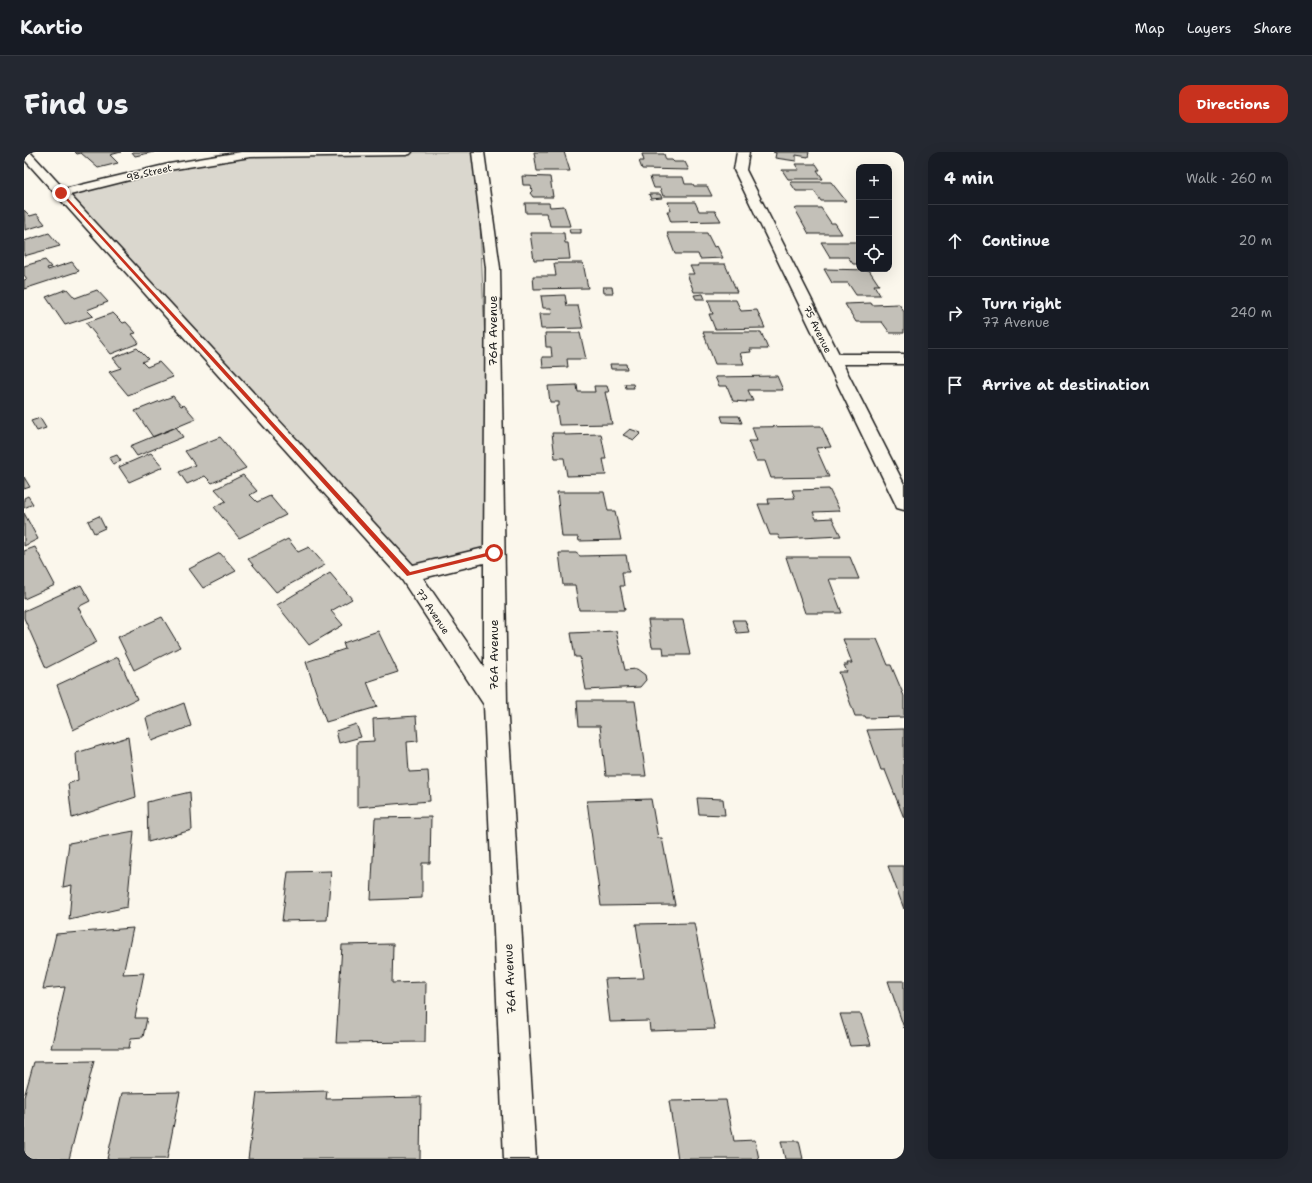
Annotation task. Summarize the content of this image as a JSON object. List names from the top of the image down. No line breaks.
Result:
{"streets":{"street":["98 Street","75 Avenue","76A Avenue","77 Avenue"]},"crossings":[["98 Street","77 Avenue"],["76A Avenue","77 Avenue"]],"page":{"header":"Kartio","nav":["Map","Layers","Share"],"title":"Find us","buttons":"Directions","heading":["4 min","Walk · 260 m"],"map_buttons":["+","−"],"list":[["Continue","20 m"],["Turn right","77 Avenue","240 m"],"Arrive at destination"]}}
